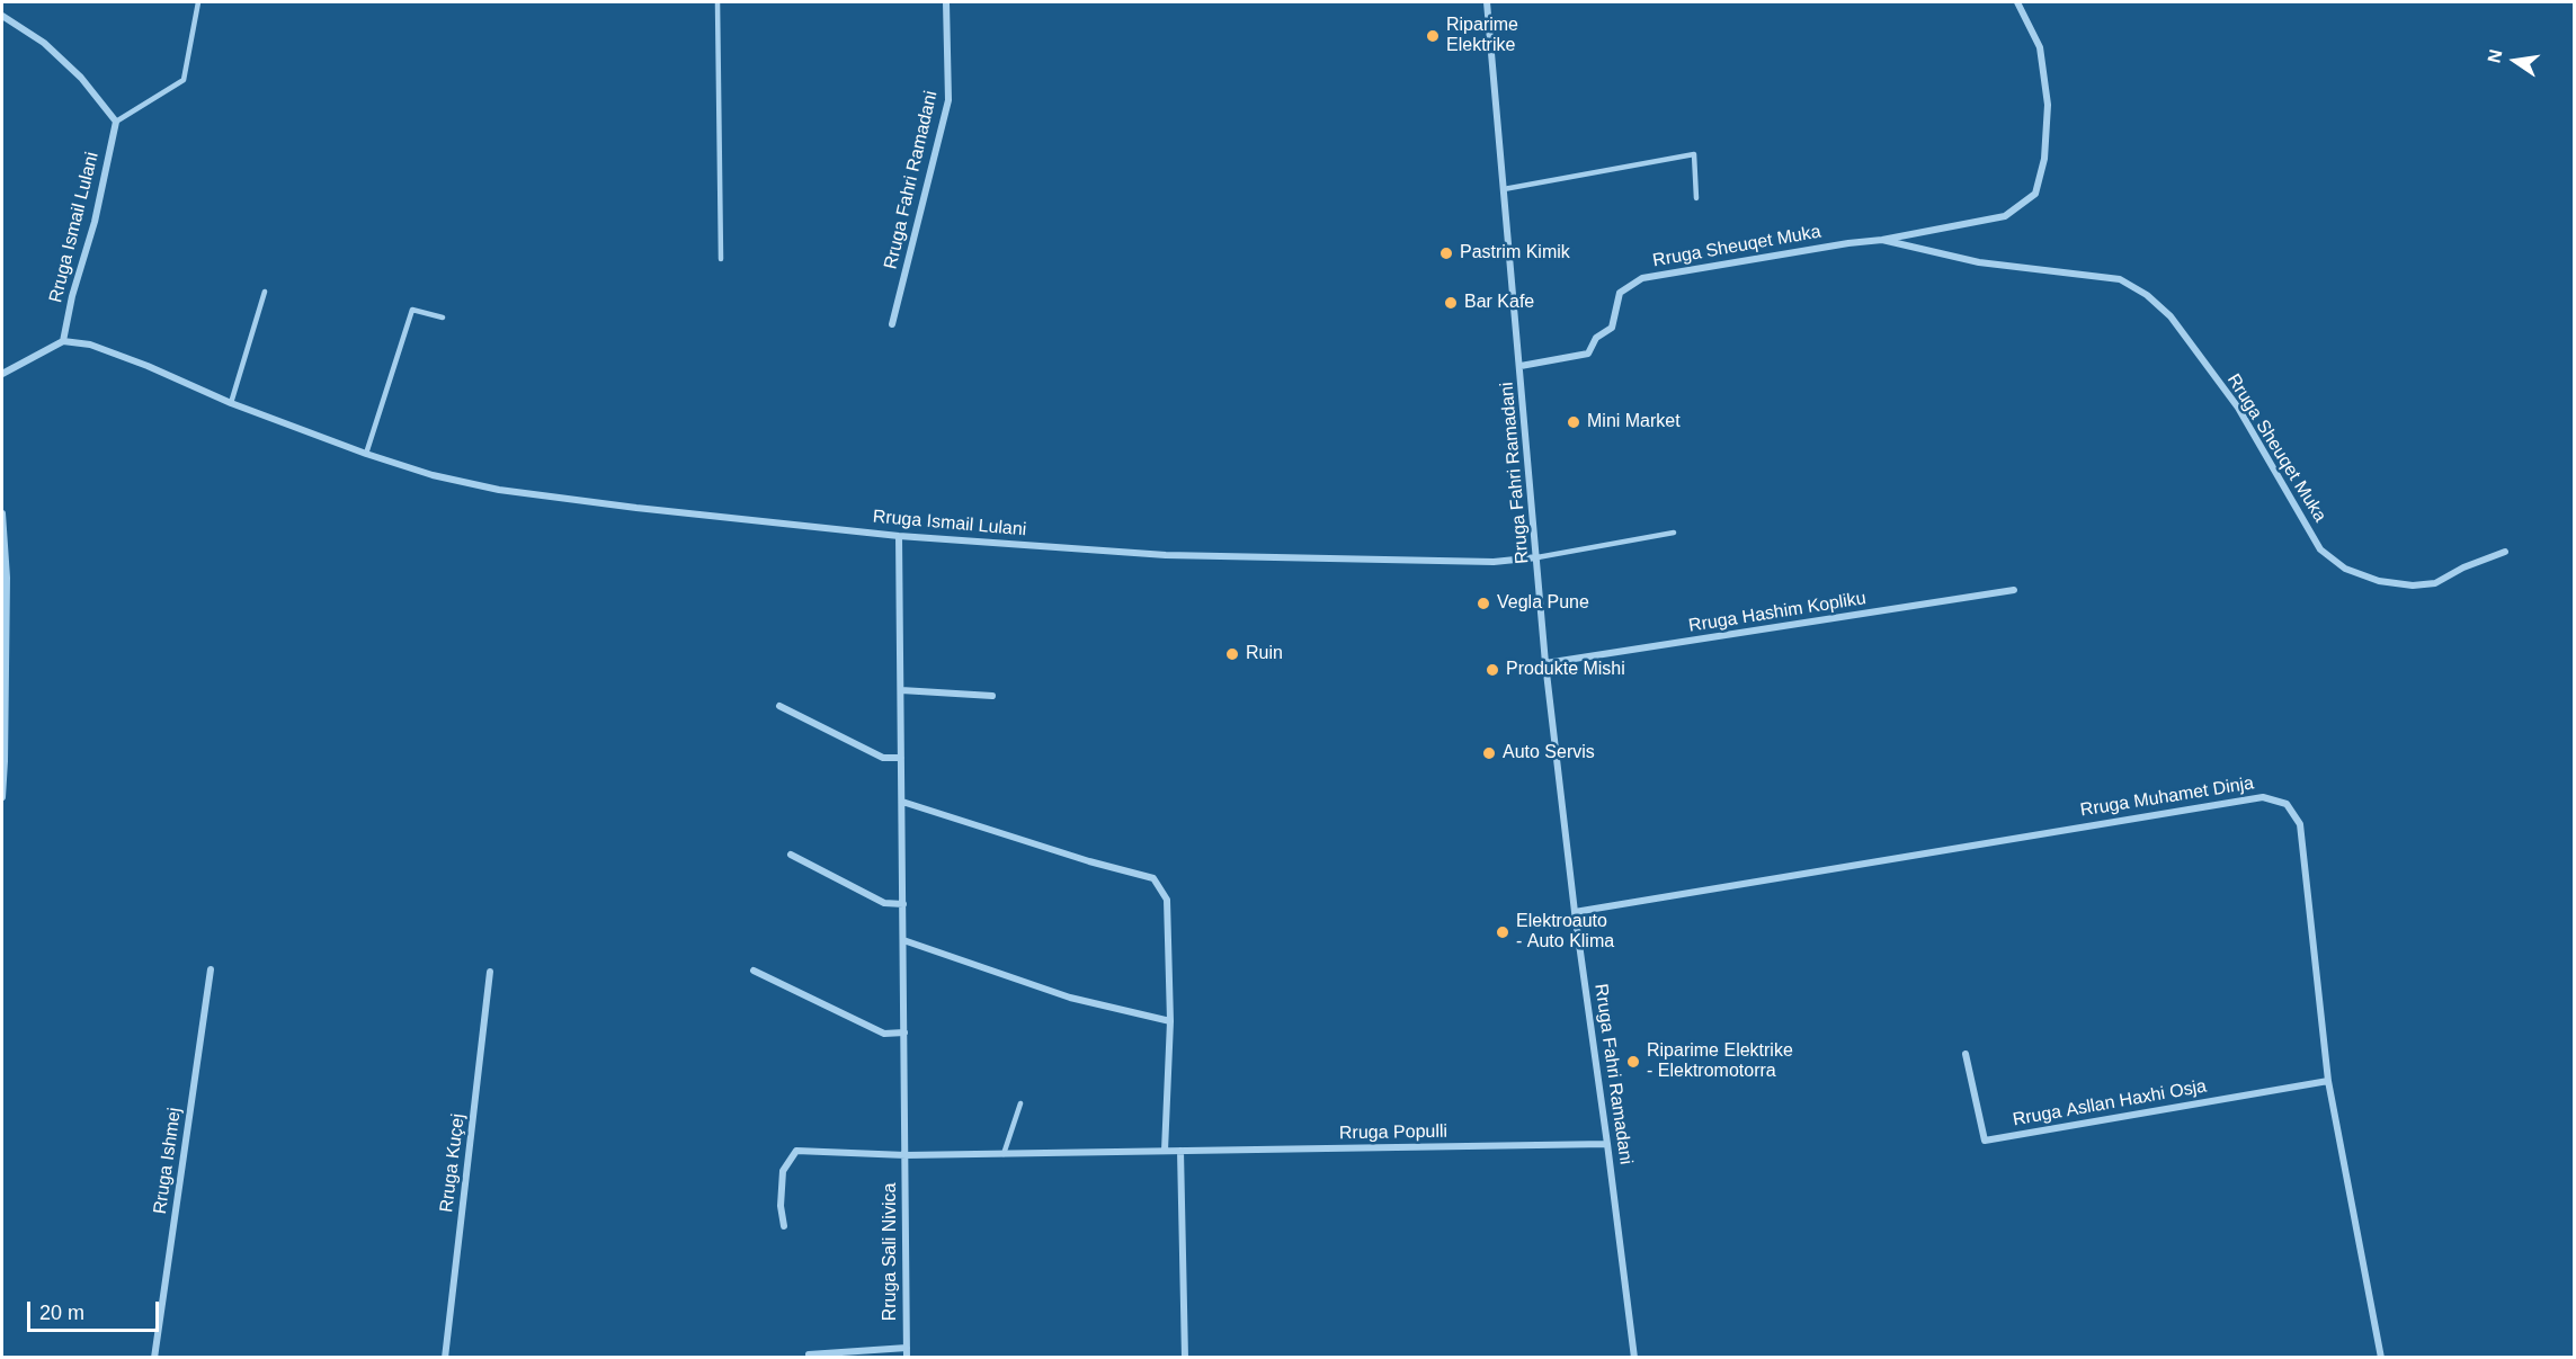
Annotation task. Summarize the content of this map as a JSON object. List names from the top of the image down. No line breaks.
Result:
{"streets":{"street":["Rruga Fahri Ramadani","Rruga Ismail Lulani","Rruga Sheuqet Muka","Rruga Hashim Kopliku","Rruga Muhamet Dinja","Rruga Asllan Haxhi Osja","Rruga Populli","Rruga Ishmej","Rruga Kuçej","Rruga Sali Nivica"]},"crossings":[["Rruga Fahri Ramadani","Rruga Ismail Lulani"],["Rruga Fahri Ramadani","Rruga Sheuqet Muka"],["Rruga Fahri Ramadani","Rruga Hashim Kopliku"],["Rruga Fahri Ramadani","Rruga Muhamet Dinja"],["Rruga Fahri Ramadani","Rruga Populli"],["Rruga Ismail Lulani","Rruga Sali Nivica"],["Rruga Muhamet Dinja","Rruga Asllan Haxhi Osja"],["Rruga Populli","Rruga Sali Nivica"]],"places":["Riparime Elektrike","Pastrim Kimik","Bar Kafe","Mini Market","Vegla Pune","Ruin","Produkte Mishi","Auto Servis","Elektroauto - Auto Klima","Riparime Elektrike - Elektromotorra"],"scale_bar":"20 m","north":"left"}
